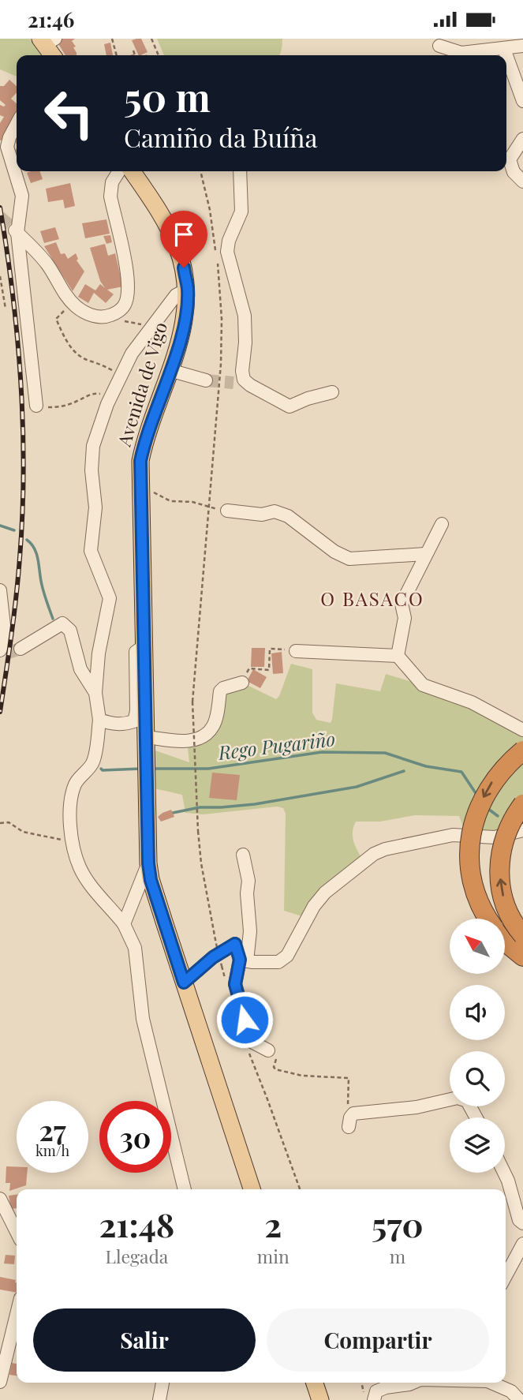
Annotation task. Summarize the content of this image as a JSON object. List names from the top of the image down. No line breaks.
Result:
{"streets":{"main road":["Avenida de Vigo"]},"districts":["O BASACO"],"water":["Rego Pugariño"],"north":"top left","page":{"status":"21:46","turn":["50 m","Camiño da Buíña"],"speed":"27 km/h","limit":"30","eta":["21:48","Llegada","2","min","570","m"],"buttons":["Salir","Compartir"]}}
